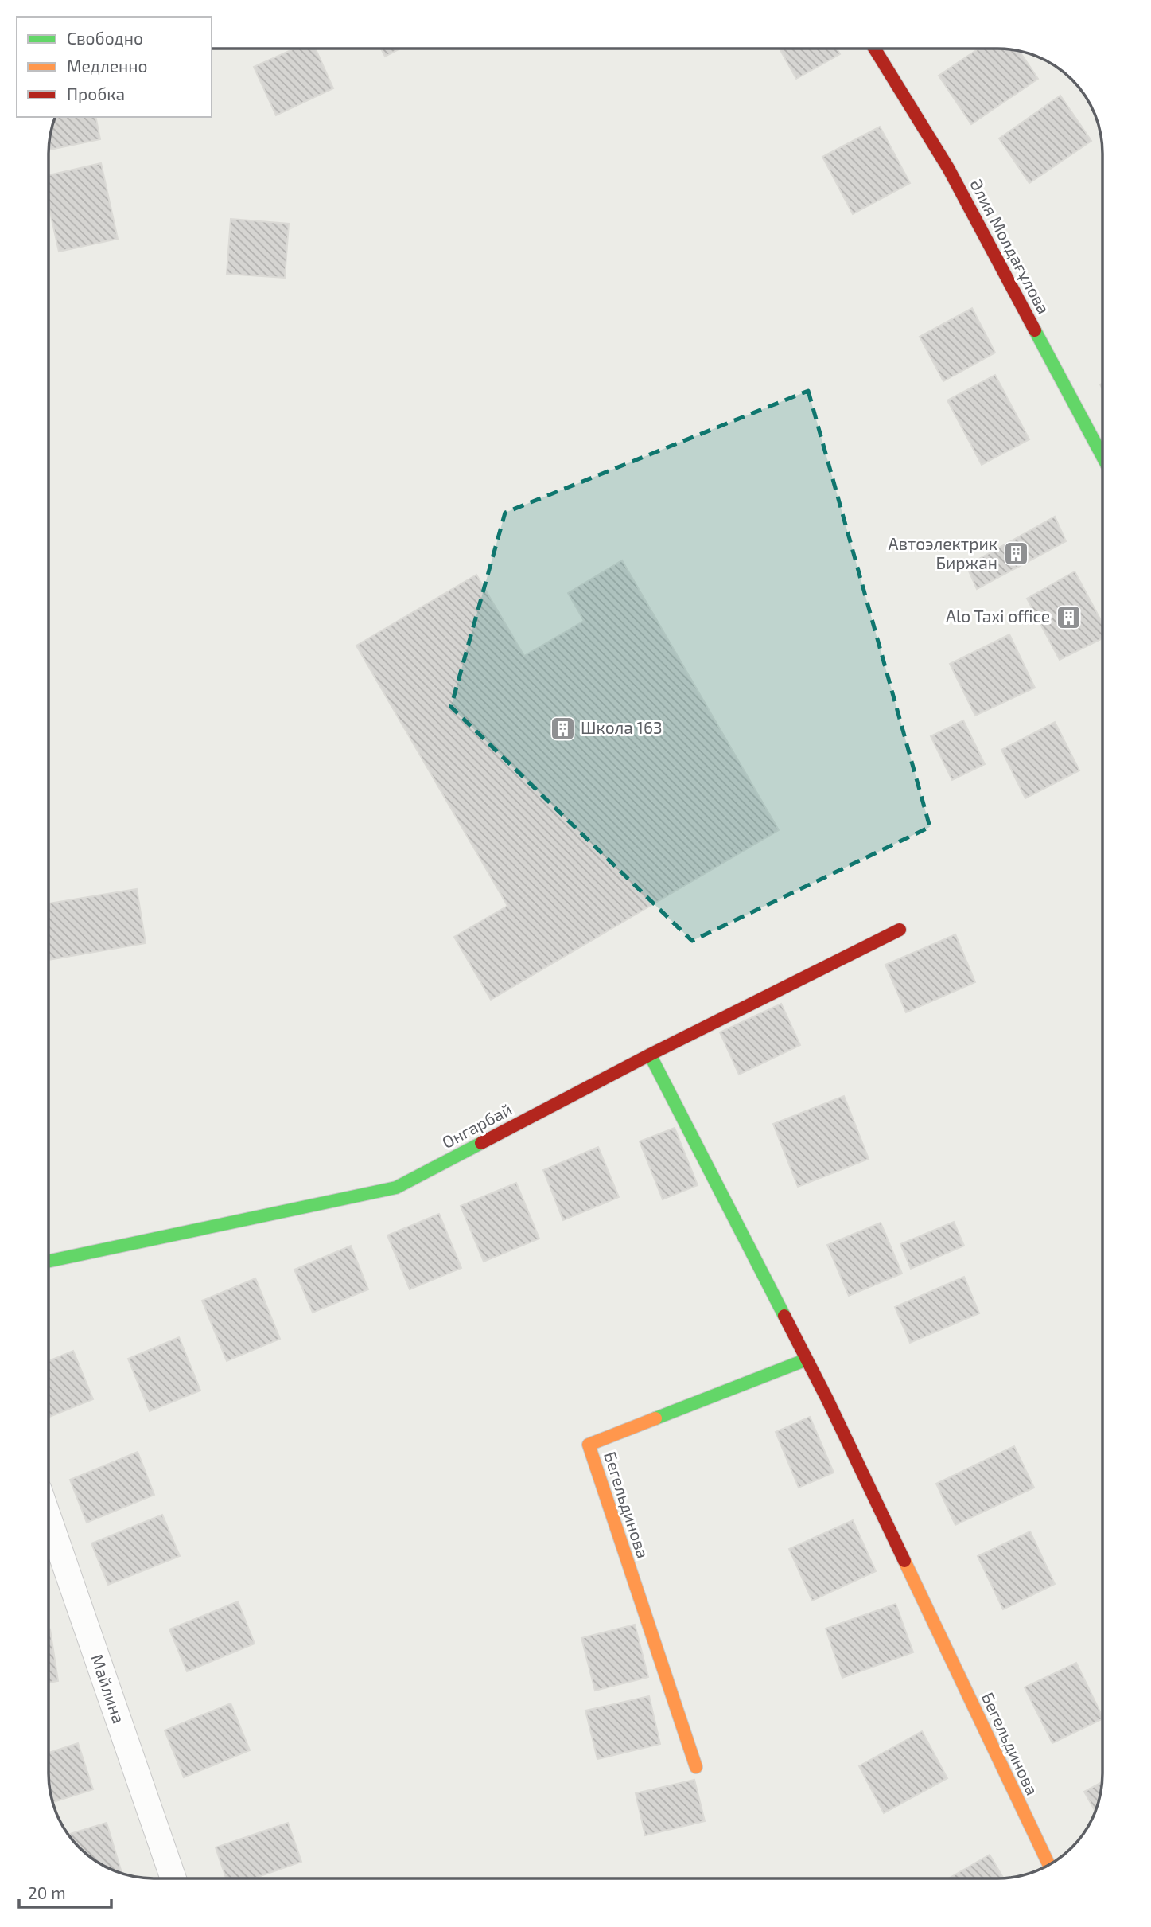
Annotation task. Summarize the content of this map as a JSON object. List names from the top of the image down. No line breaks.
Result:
{"streets":{"street":["Әлия Молдағұлова","Онгарбай","Бегельдинова","Майлина"]},"crossings":[["Онгарбай","Бегельдинова"]],"places":{"building":["Автоэлектрик Биржан","Alo Taxi office","Школа 163"]},"legend":["Свободно","Медленно","Пробка"],"scale_bar":"20 m"}
